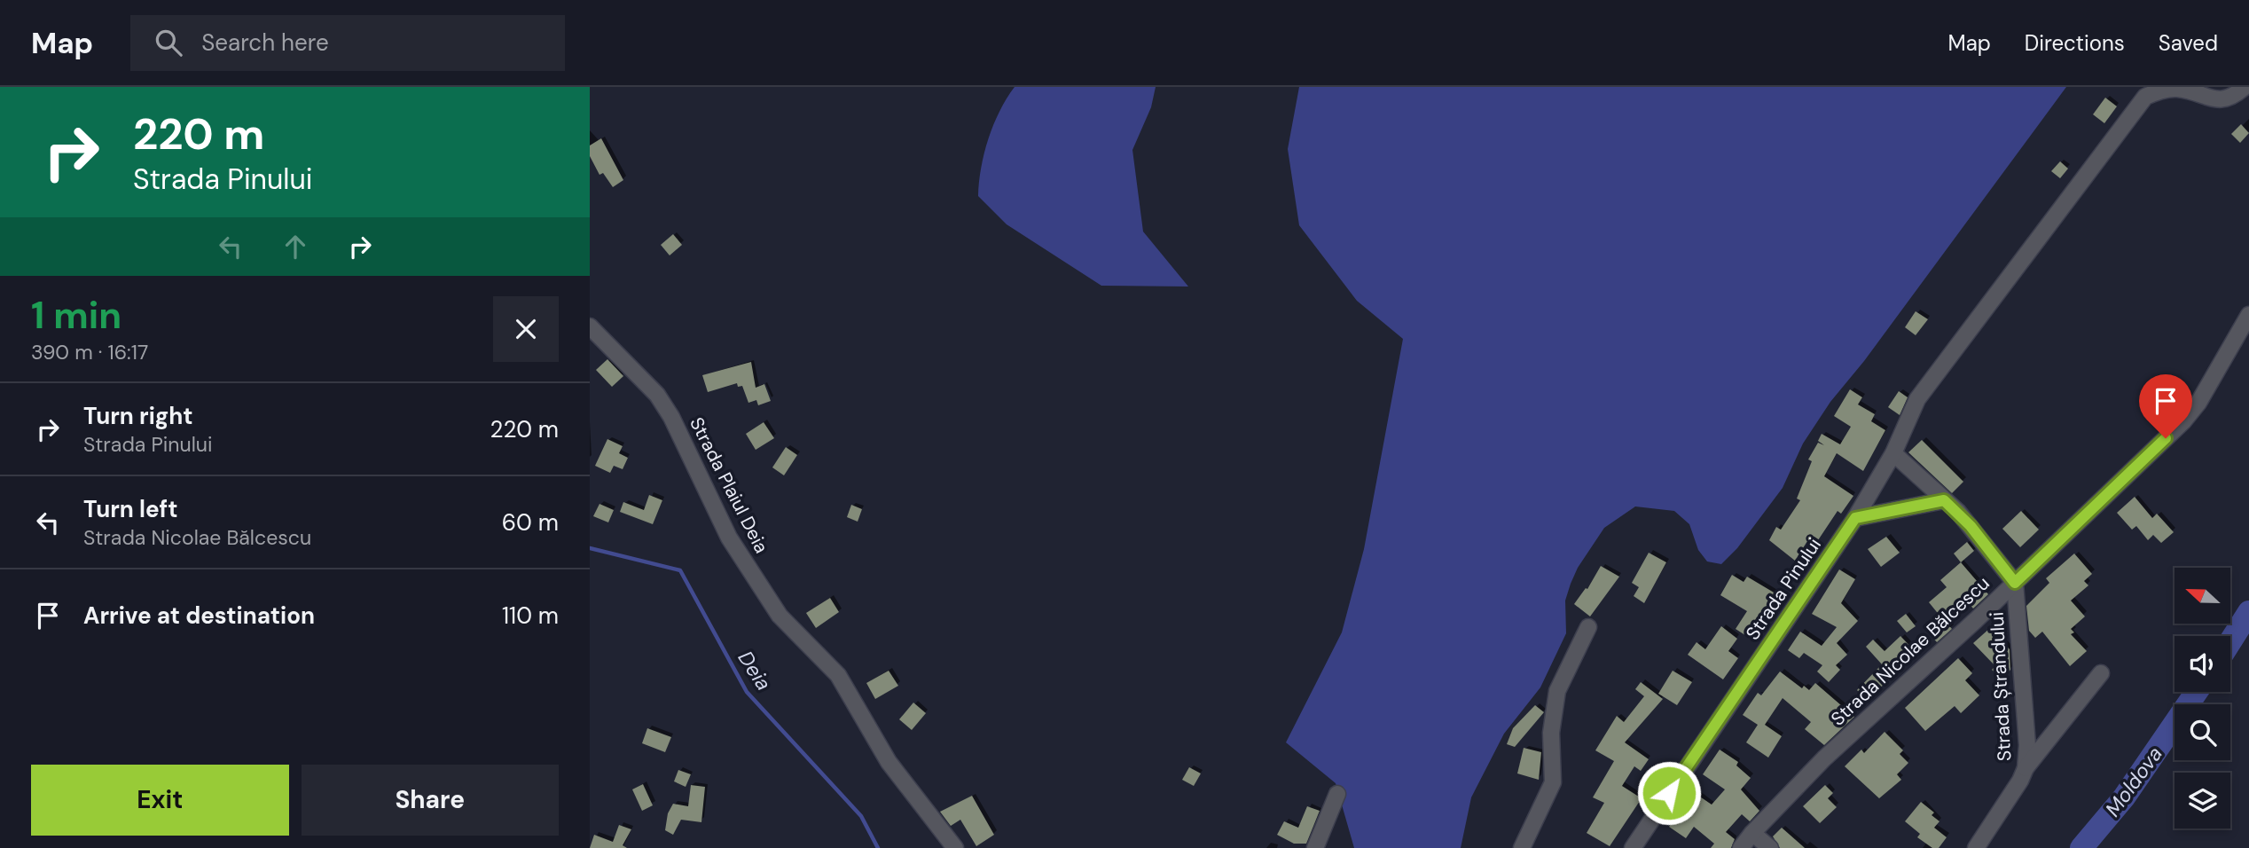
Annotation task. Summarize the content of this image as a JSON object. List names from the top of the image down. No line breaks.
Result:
{"streets":{"street":["Strada Plaiul Deia","Strada Pinului","Strada Nicolae Bălcescu","Strada Ștrandului"]},"crossings":[["Strada Nicolae Bălcescu","Strada Ștrandului"]],"water":["Deia","Moldova"],"north":"left","page":{"header":"Map","search":"Search here","nav":["Map","Directions","Saved"],"turn":["220 m","Strada Pinului"],"heading":["1 min","390 m · 16:17"],"list":[{"name":"Turn right","note":"Strada Pinului","value":"220 m"},{"name":"Turn left","note":"Strada Nicolae Bălcescu","value":"60 m"},{"name":"Arrive at destination","value":"110 m"}],"buttons":["Exit","Share"]}}
